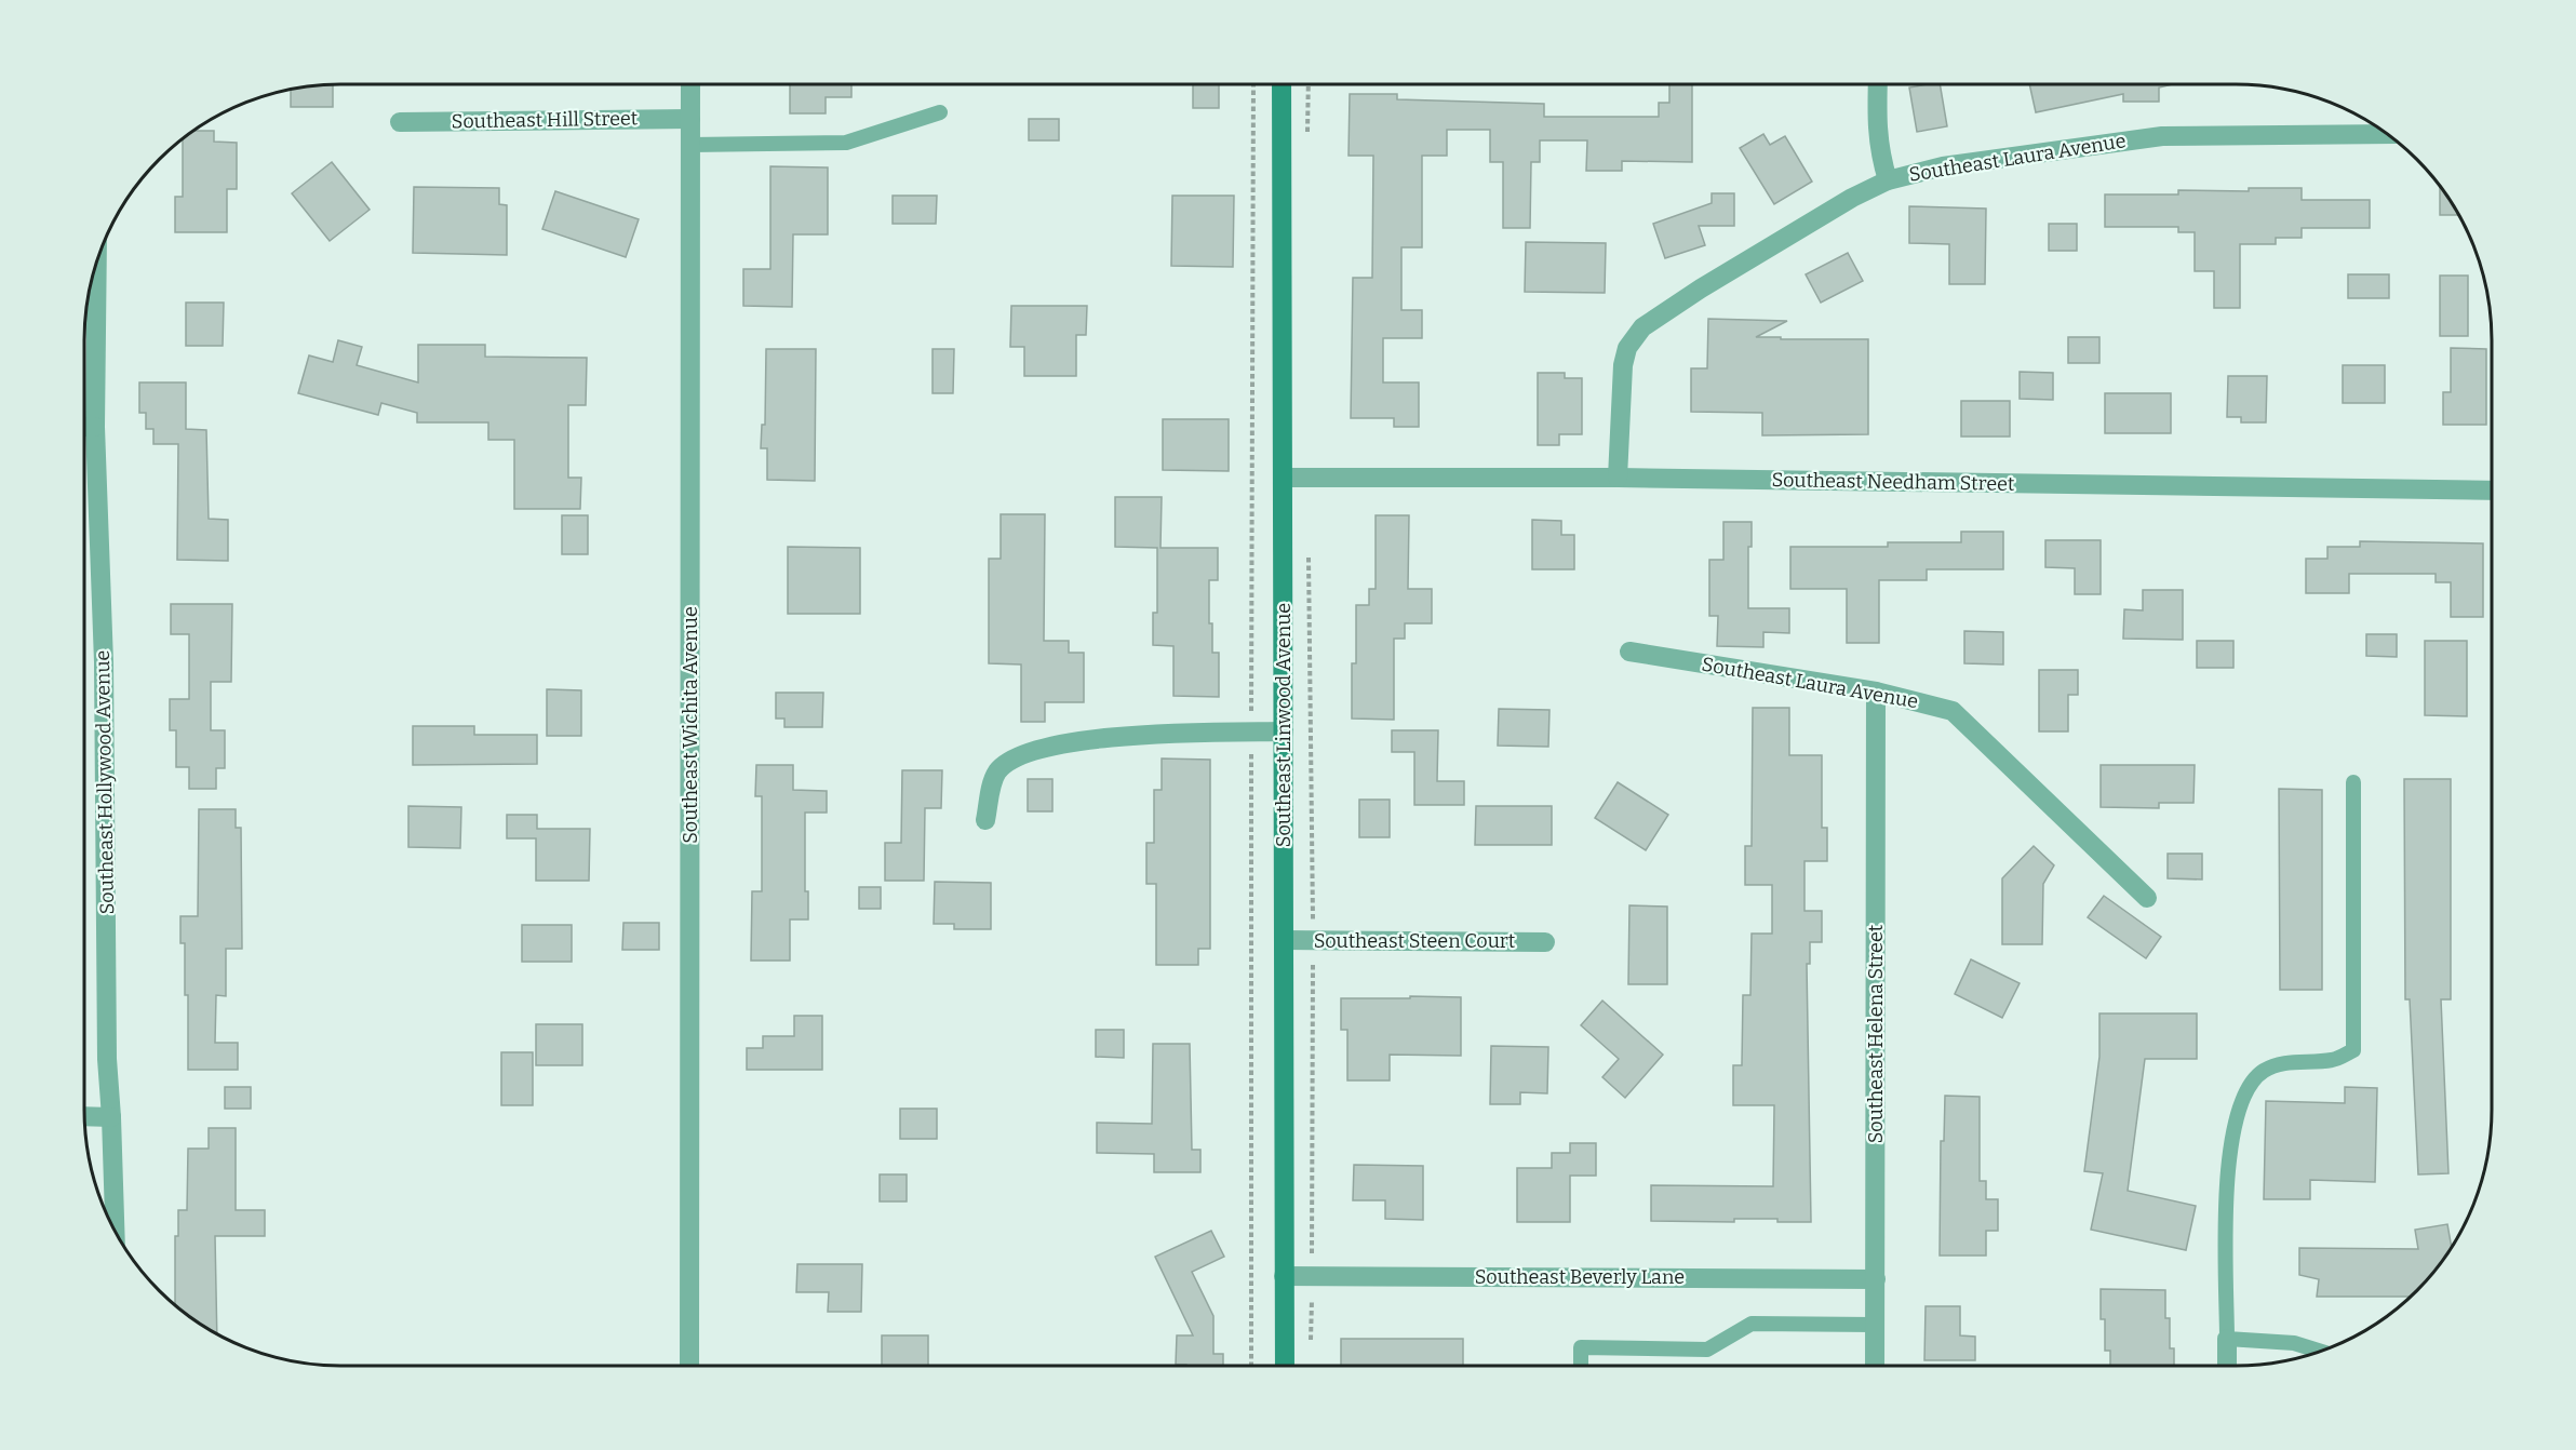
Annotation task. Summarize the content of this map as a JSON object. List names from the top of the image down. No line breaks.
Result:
{"streets":{"main road":["Southeast Linwood Avenue"],"street":["Southeast Hill Street","Southeast Laura Avenue","Southeast Needham Street","Southeast Wichita Avenue","Southeast Hollywood Avenue","Southeast Steen Court","Southeast Helena Street","Southeast Beverly Lane"]},"crossings":[["Southeast Hill Street","Southeast Wichita Avenue"],["Southeast Laura Avenue","Southeast Needham Street"],["Southeast Laura Avenue","Southeast Helena Street"],["Southeast Needham Street","Southeast Linwood Avenue"],["Southeast Linwood Avenue","Southeast Steen Court"],["Southeast Linwood Avenue","Southeast Beverly Lane"],["Southeast Helena Street","Southeast Beverly Lane"]]}
